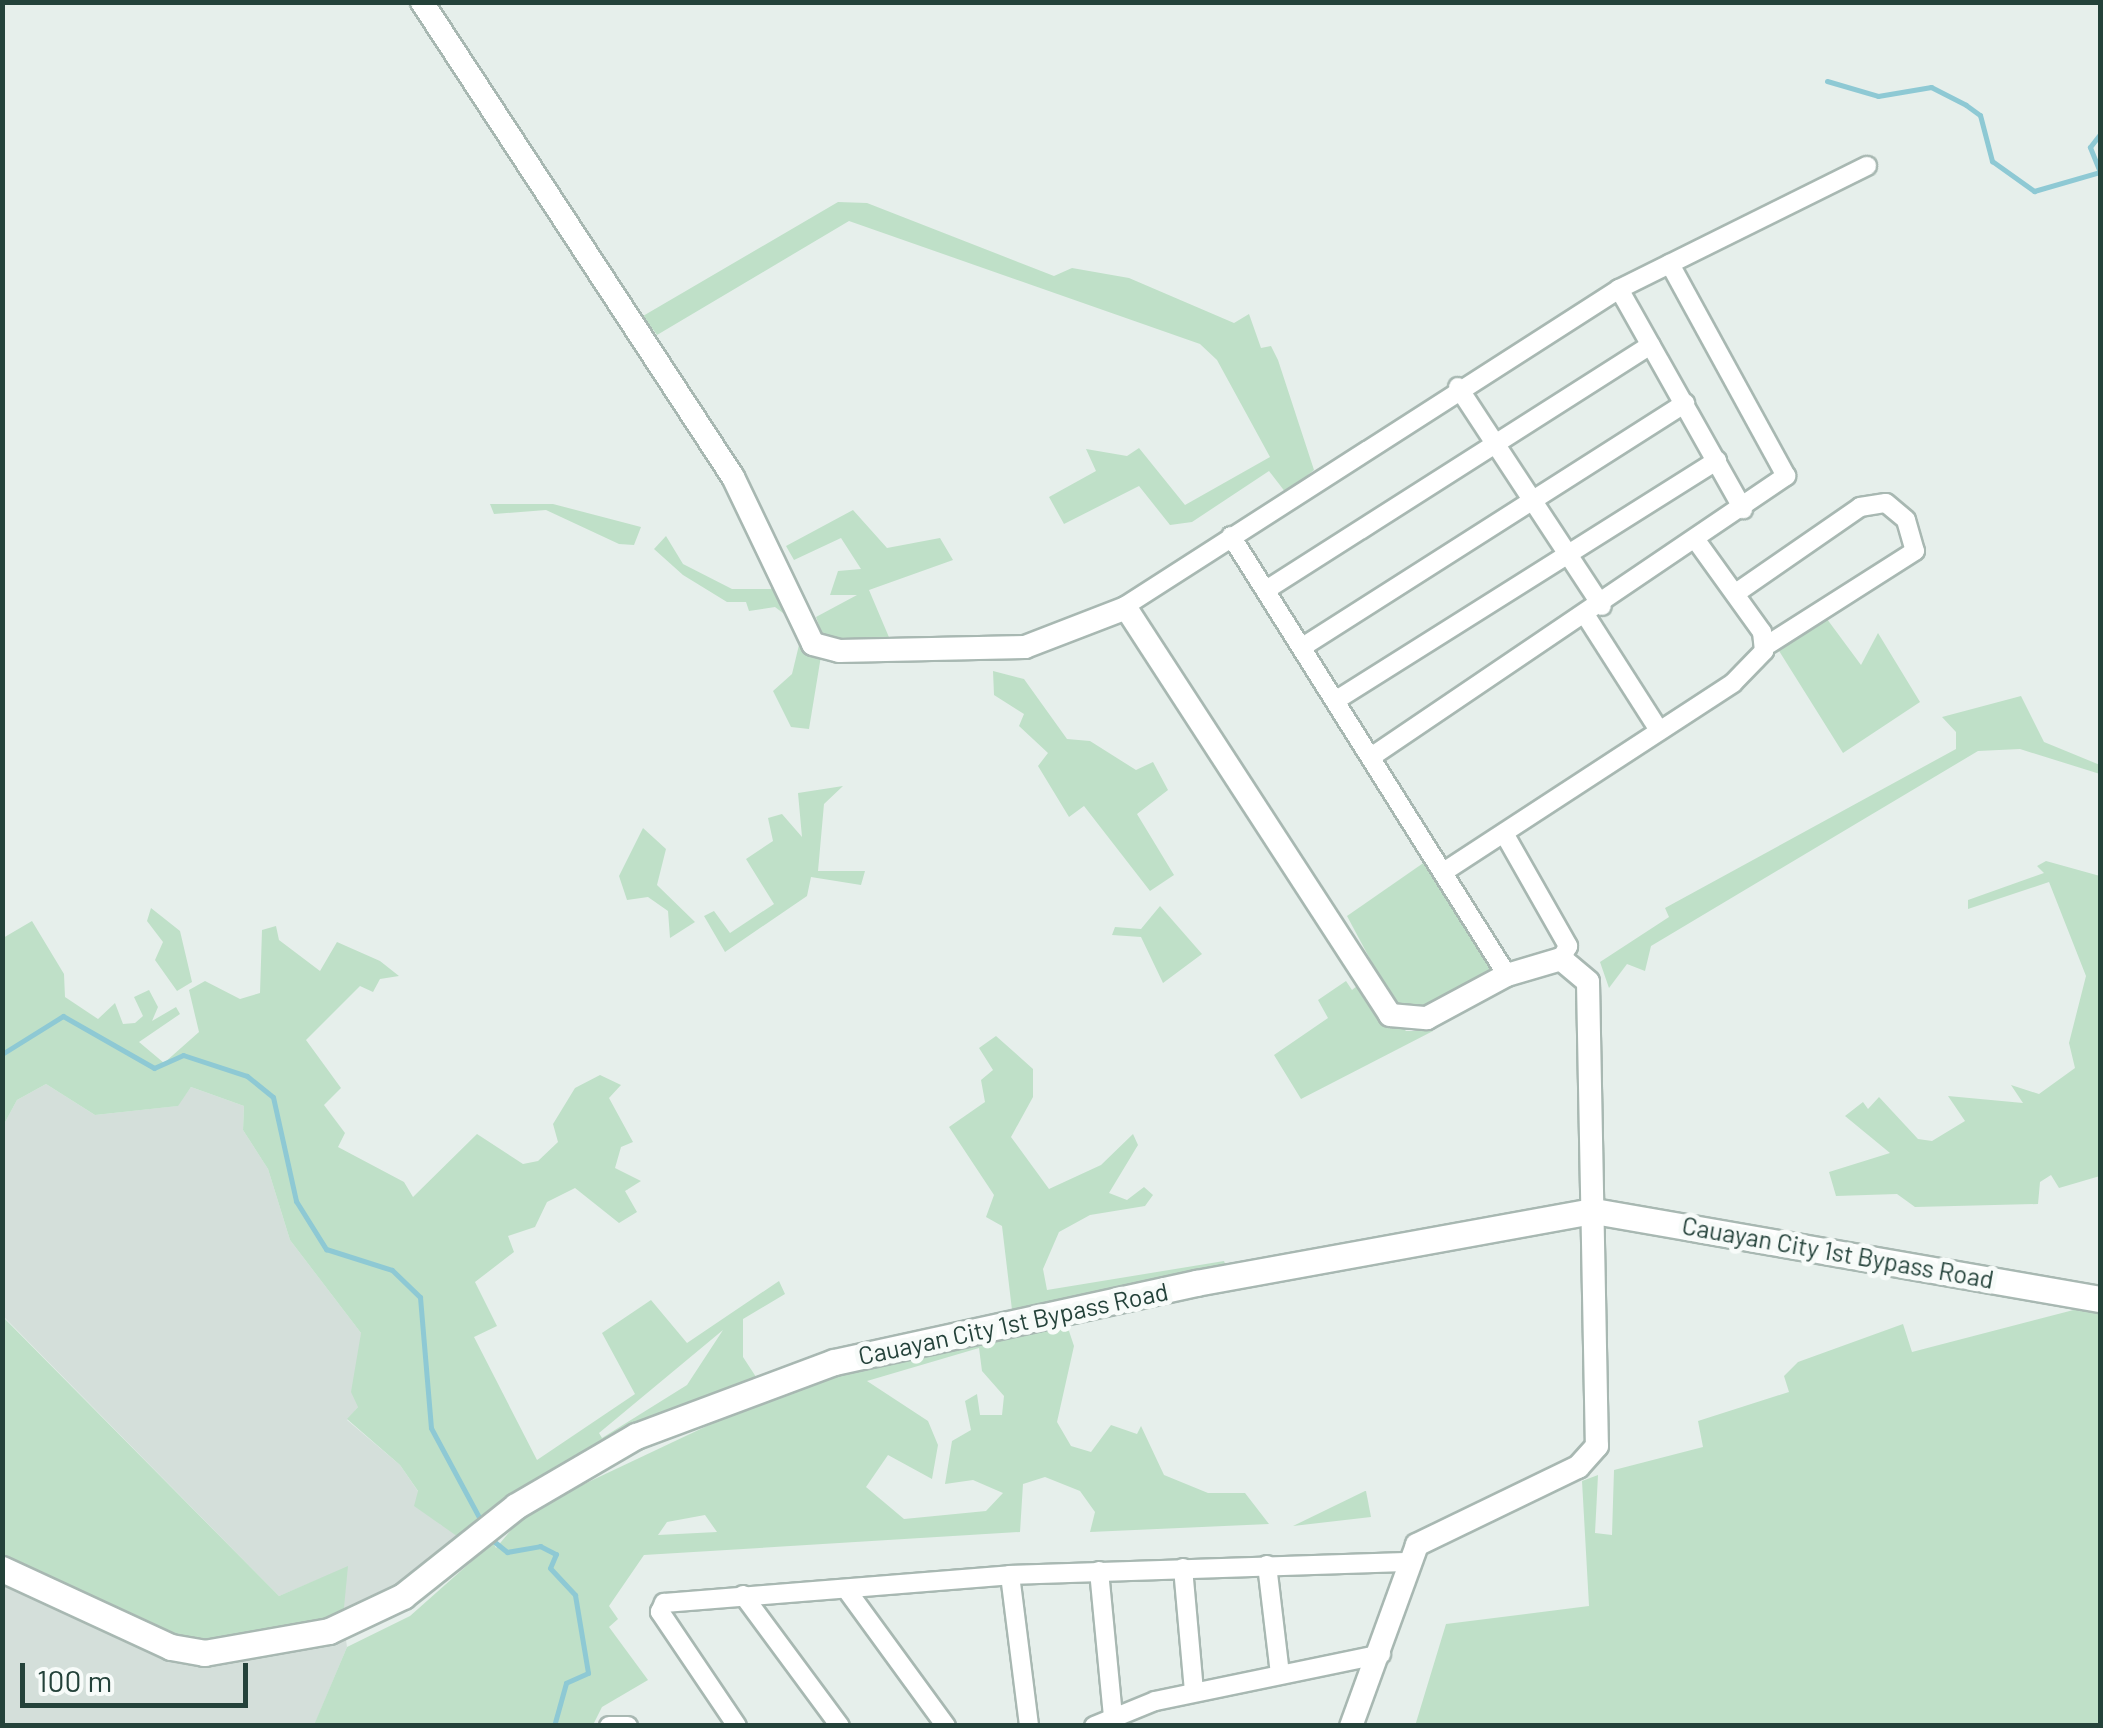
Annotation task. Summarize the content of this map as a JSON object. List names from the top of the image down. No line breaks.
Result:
{"streets":{"main road":["Cauayan City 1st Bypass Road"]},"scale_bar":"100 m"}
